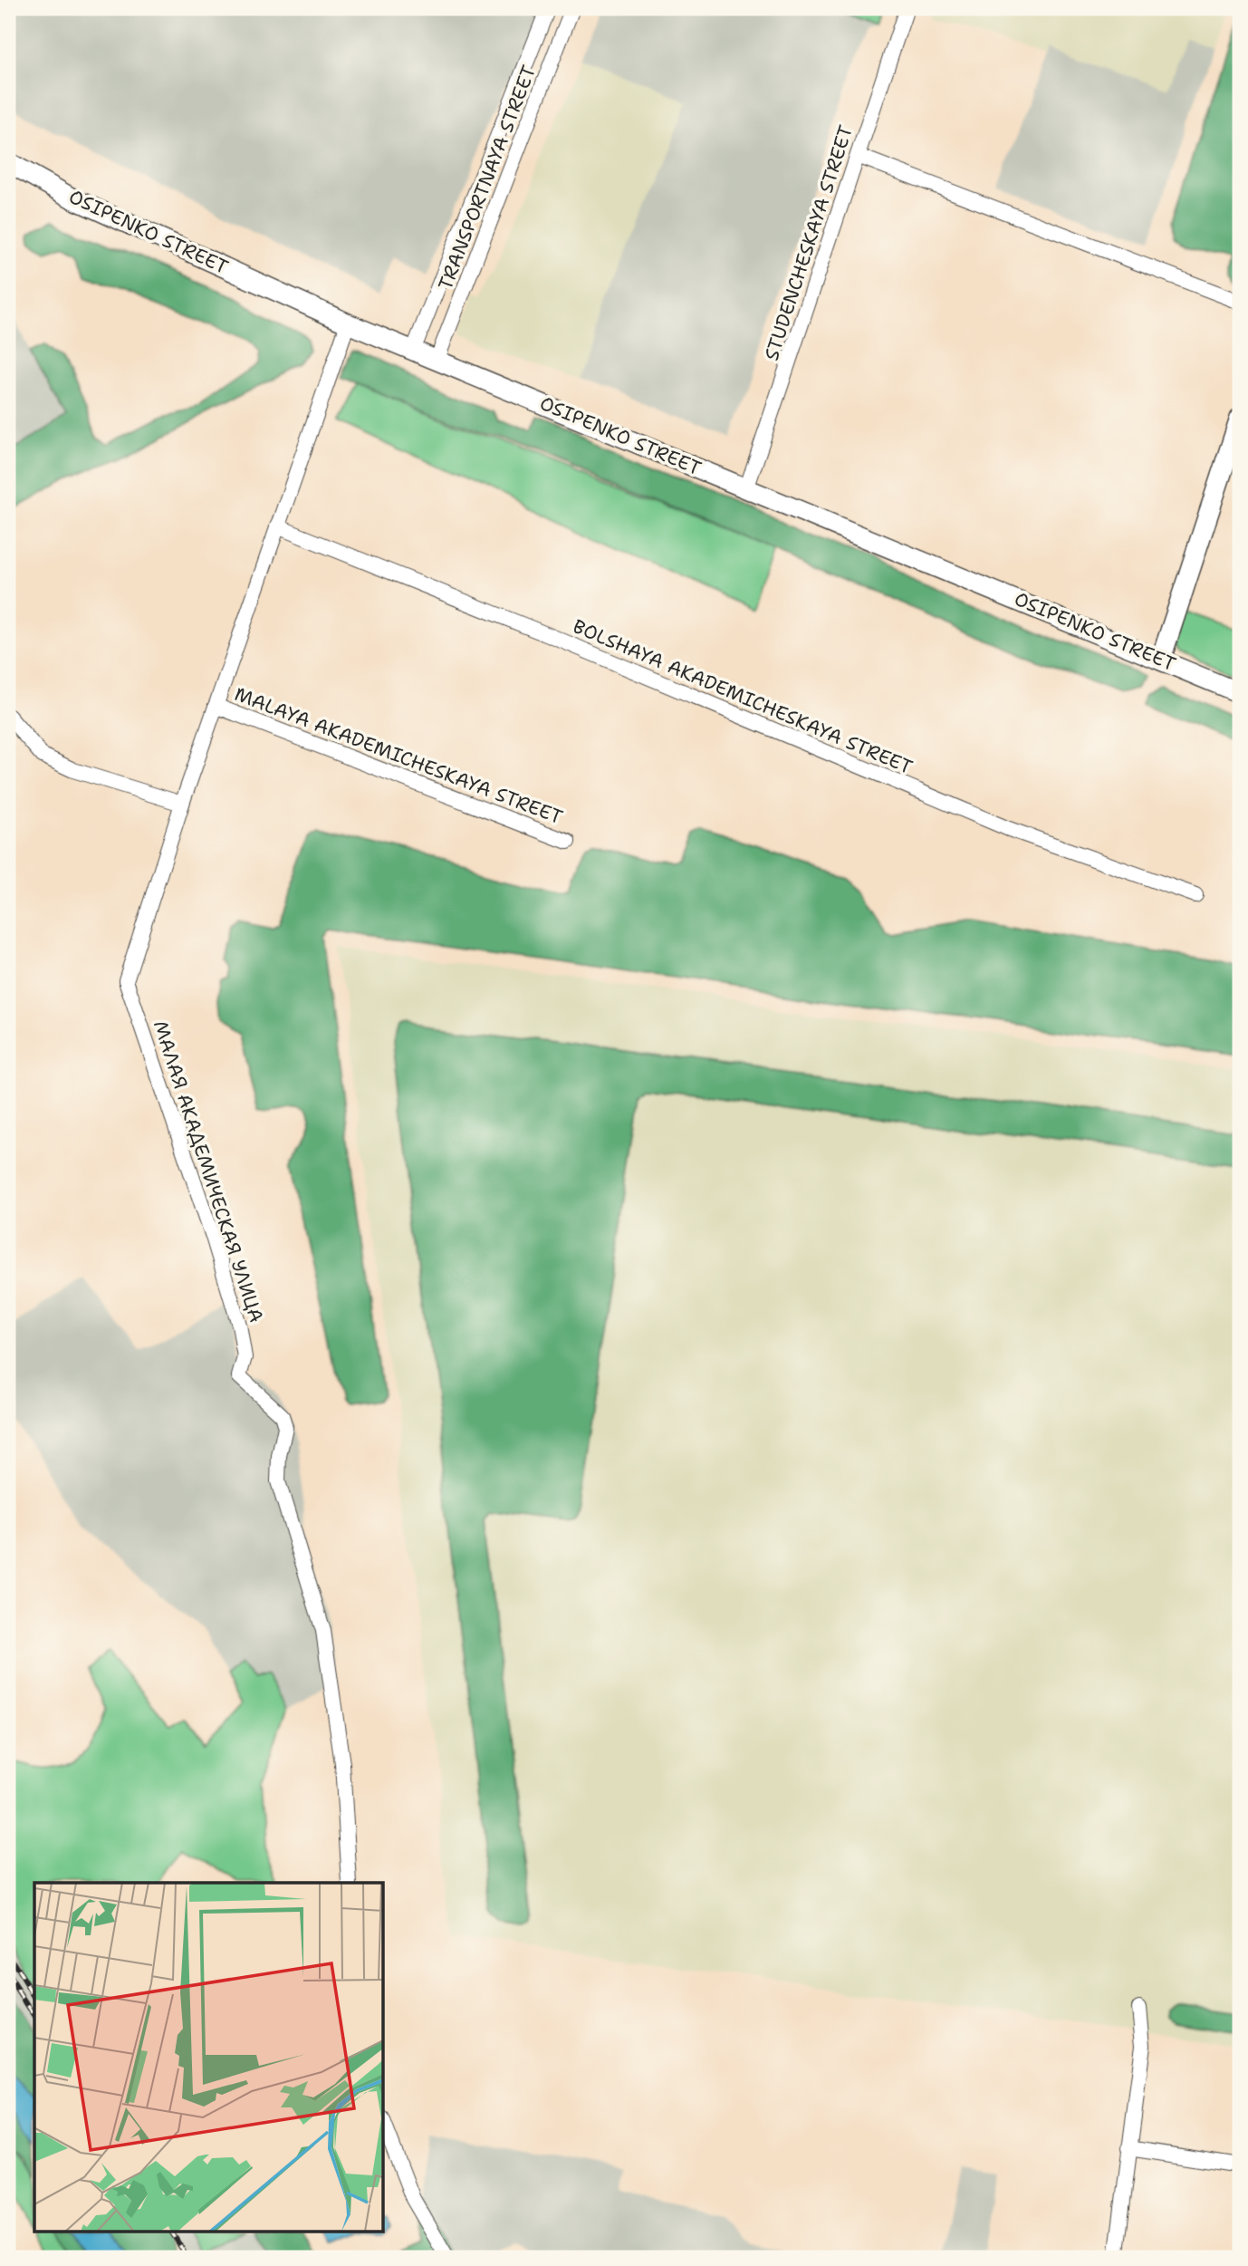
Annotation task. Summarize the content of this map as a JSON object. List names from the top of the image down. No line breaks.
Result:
{"streets":{"main road":["OSIPENKO STREET"],"street":["TRANSPORTNAYA STREET","STUDENCHESKAYA STREET","BOLSHAYA AKADEMICHESKAYA STREET","MALAYA AKADEMICHESKAYA STREET","МАЛАЯ АКАДЕМИЧЕСКАЯ УЛИЦА"]},"crossings":[["TRANSPORTNAYA STREET","OSIPENKO STREET"],["OSIPENKO STREET","STUDENCHESKAYA STREET"]]}
